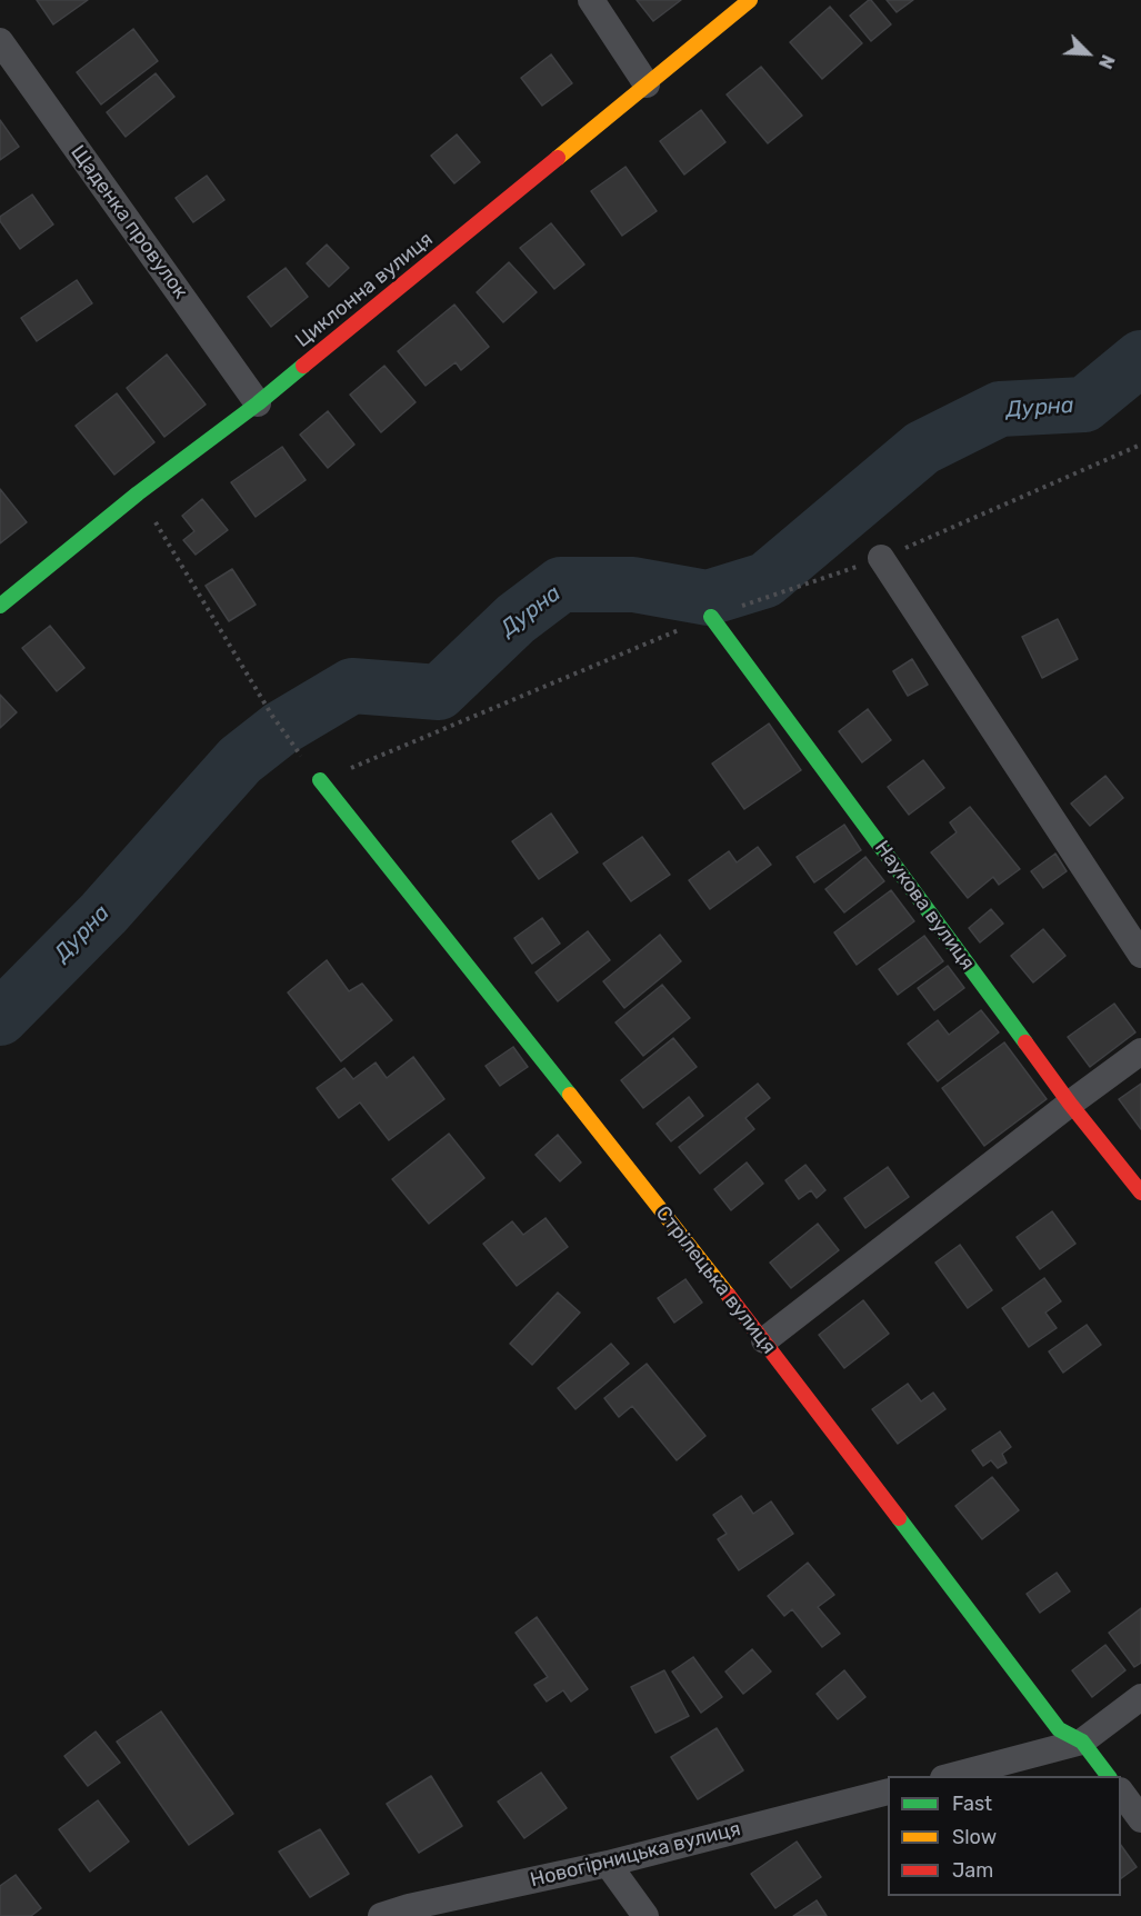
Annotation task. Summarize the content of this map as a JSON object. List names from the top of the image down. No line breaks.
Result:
{"streets":{"street":["Щаденка провулок","Циклонна вулиця","Наукова вулиця","Стрілецька вулиця","Новогірницька вулиця"]},"crossings":[["Щаденка провулок","Циклонна вулиця"]],"water":["Дурна"],"legend":["Fast","Slow","Jam"],"north":"bottom right"}
